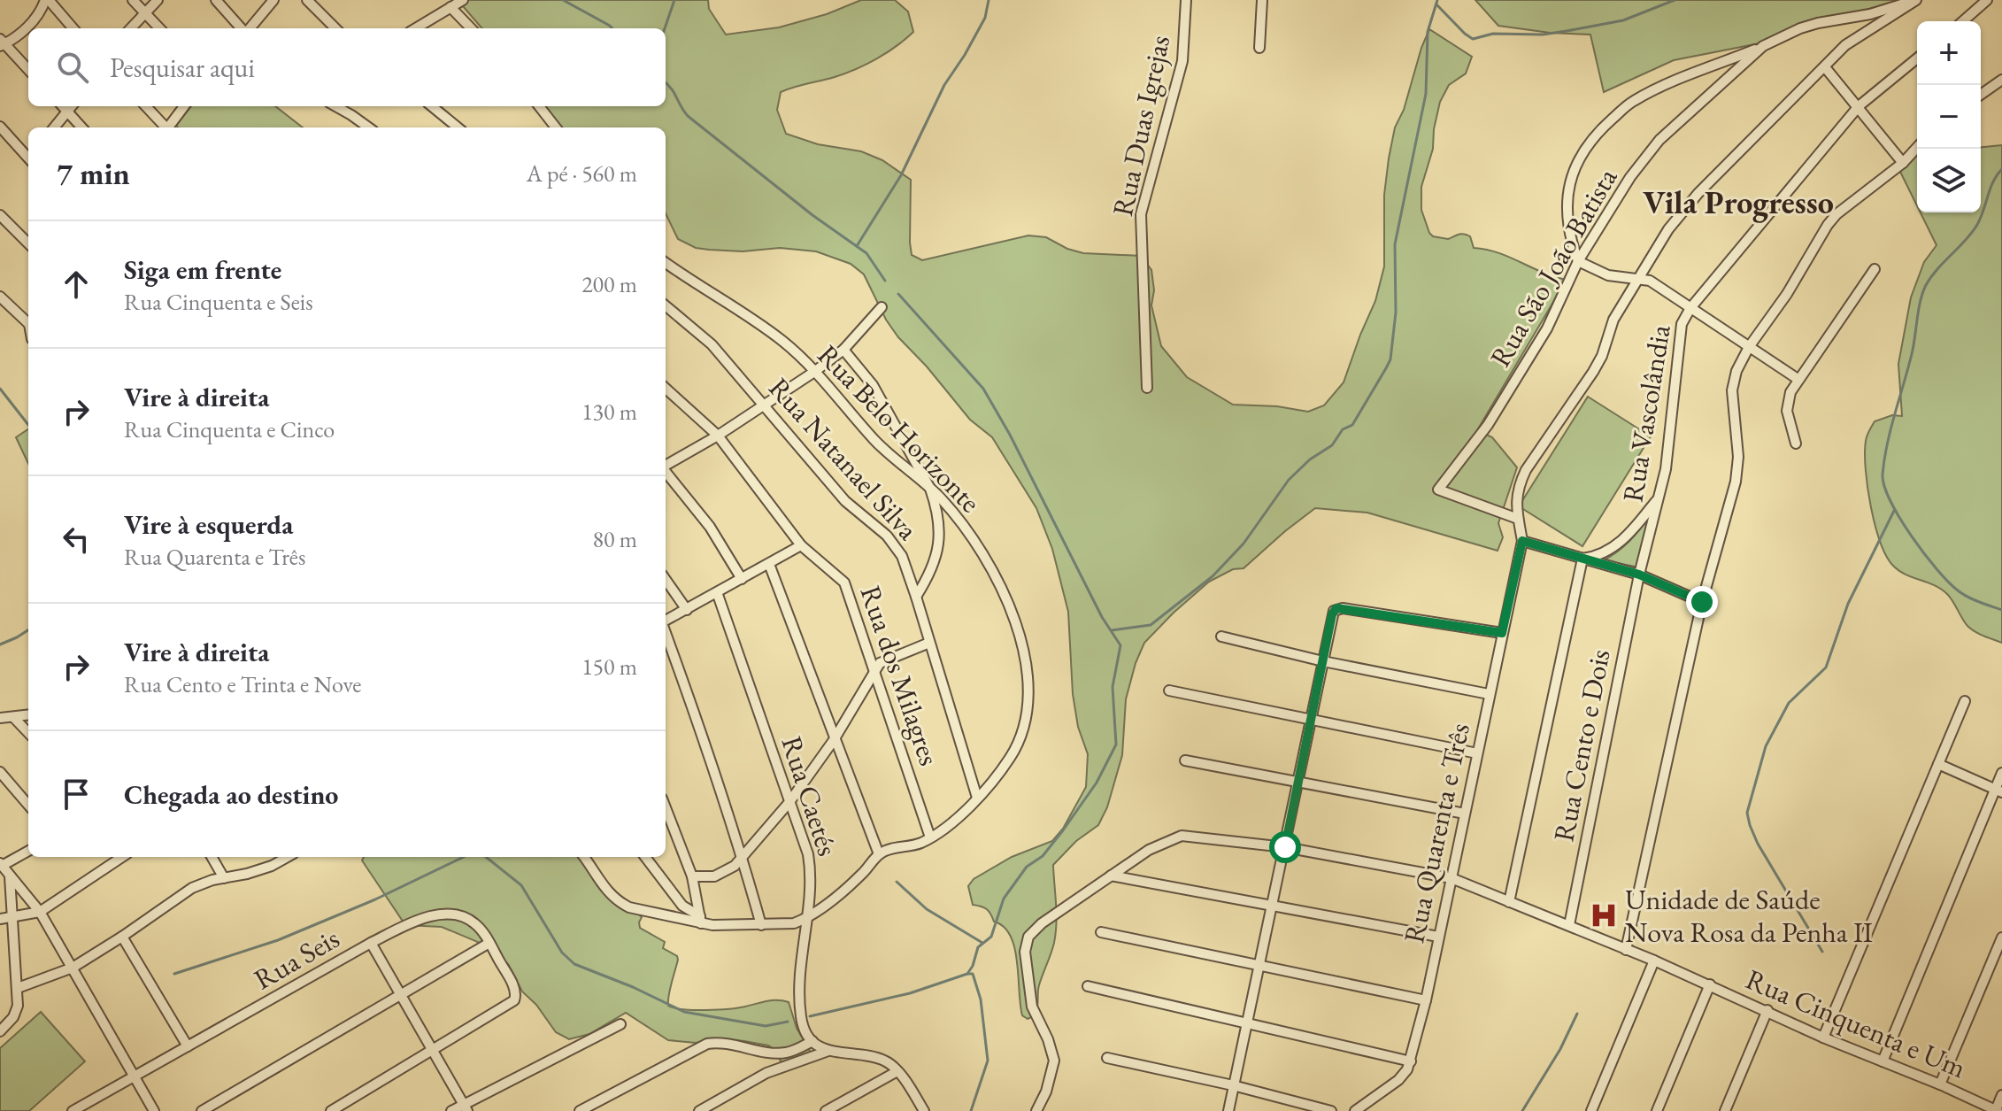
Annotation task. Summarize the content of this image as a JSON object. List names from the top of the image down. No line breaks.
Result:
{"streets":{"street":["Rua Duas Igrejas","Rua São João Batista","Rua Vascolândia","Rua Belo Horizonte","Rua Natanael Silva","Rua dos Milagres","Rua Cento e Dois","Rua Caetés","Rua Quarenta e Três","Rua Seis","Rua Cinquenta e Um"]},"crossings":[["Rua Vascolândia","Rua Cento e Dois"],["Rua Belo Horizonte","Rua Natanael Silva"],["Rua Belo Horizonte","Rua dos Milagres"],["Rua Cento e Dois","Rua Cinquenta e Um"],["Rua Quarenta e Três","Rua Cinquenta e Um"]],"districts":["Vila Progresso"],"places":{"hospital":["Unidade de Saúde Nova Rosa da Penha II"]},"page":{"map_buttons":["+","−"],"search":"Pesquisar aqui","heading":["7 min","A pé · 560 m"],"list":[["Siga em frente","Rua Cinquenta e Seis","200 m"],["Vire à direita","Rua Cinquenta e Cinco","130 m"],["Vire à esquerda","Rua Quarenta e Três","80 m"],["Vire à direita","Rua Cento e Trinta e Nove","150 m"],"Chegada ao destino"]}}
